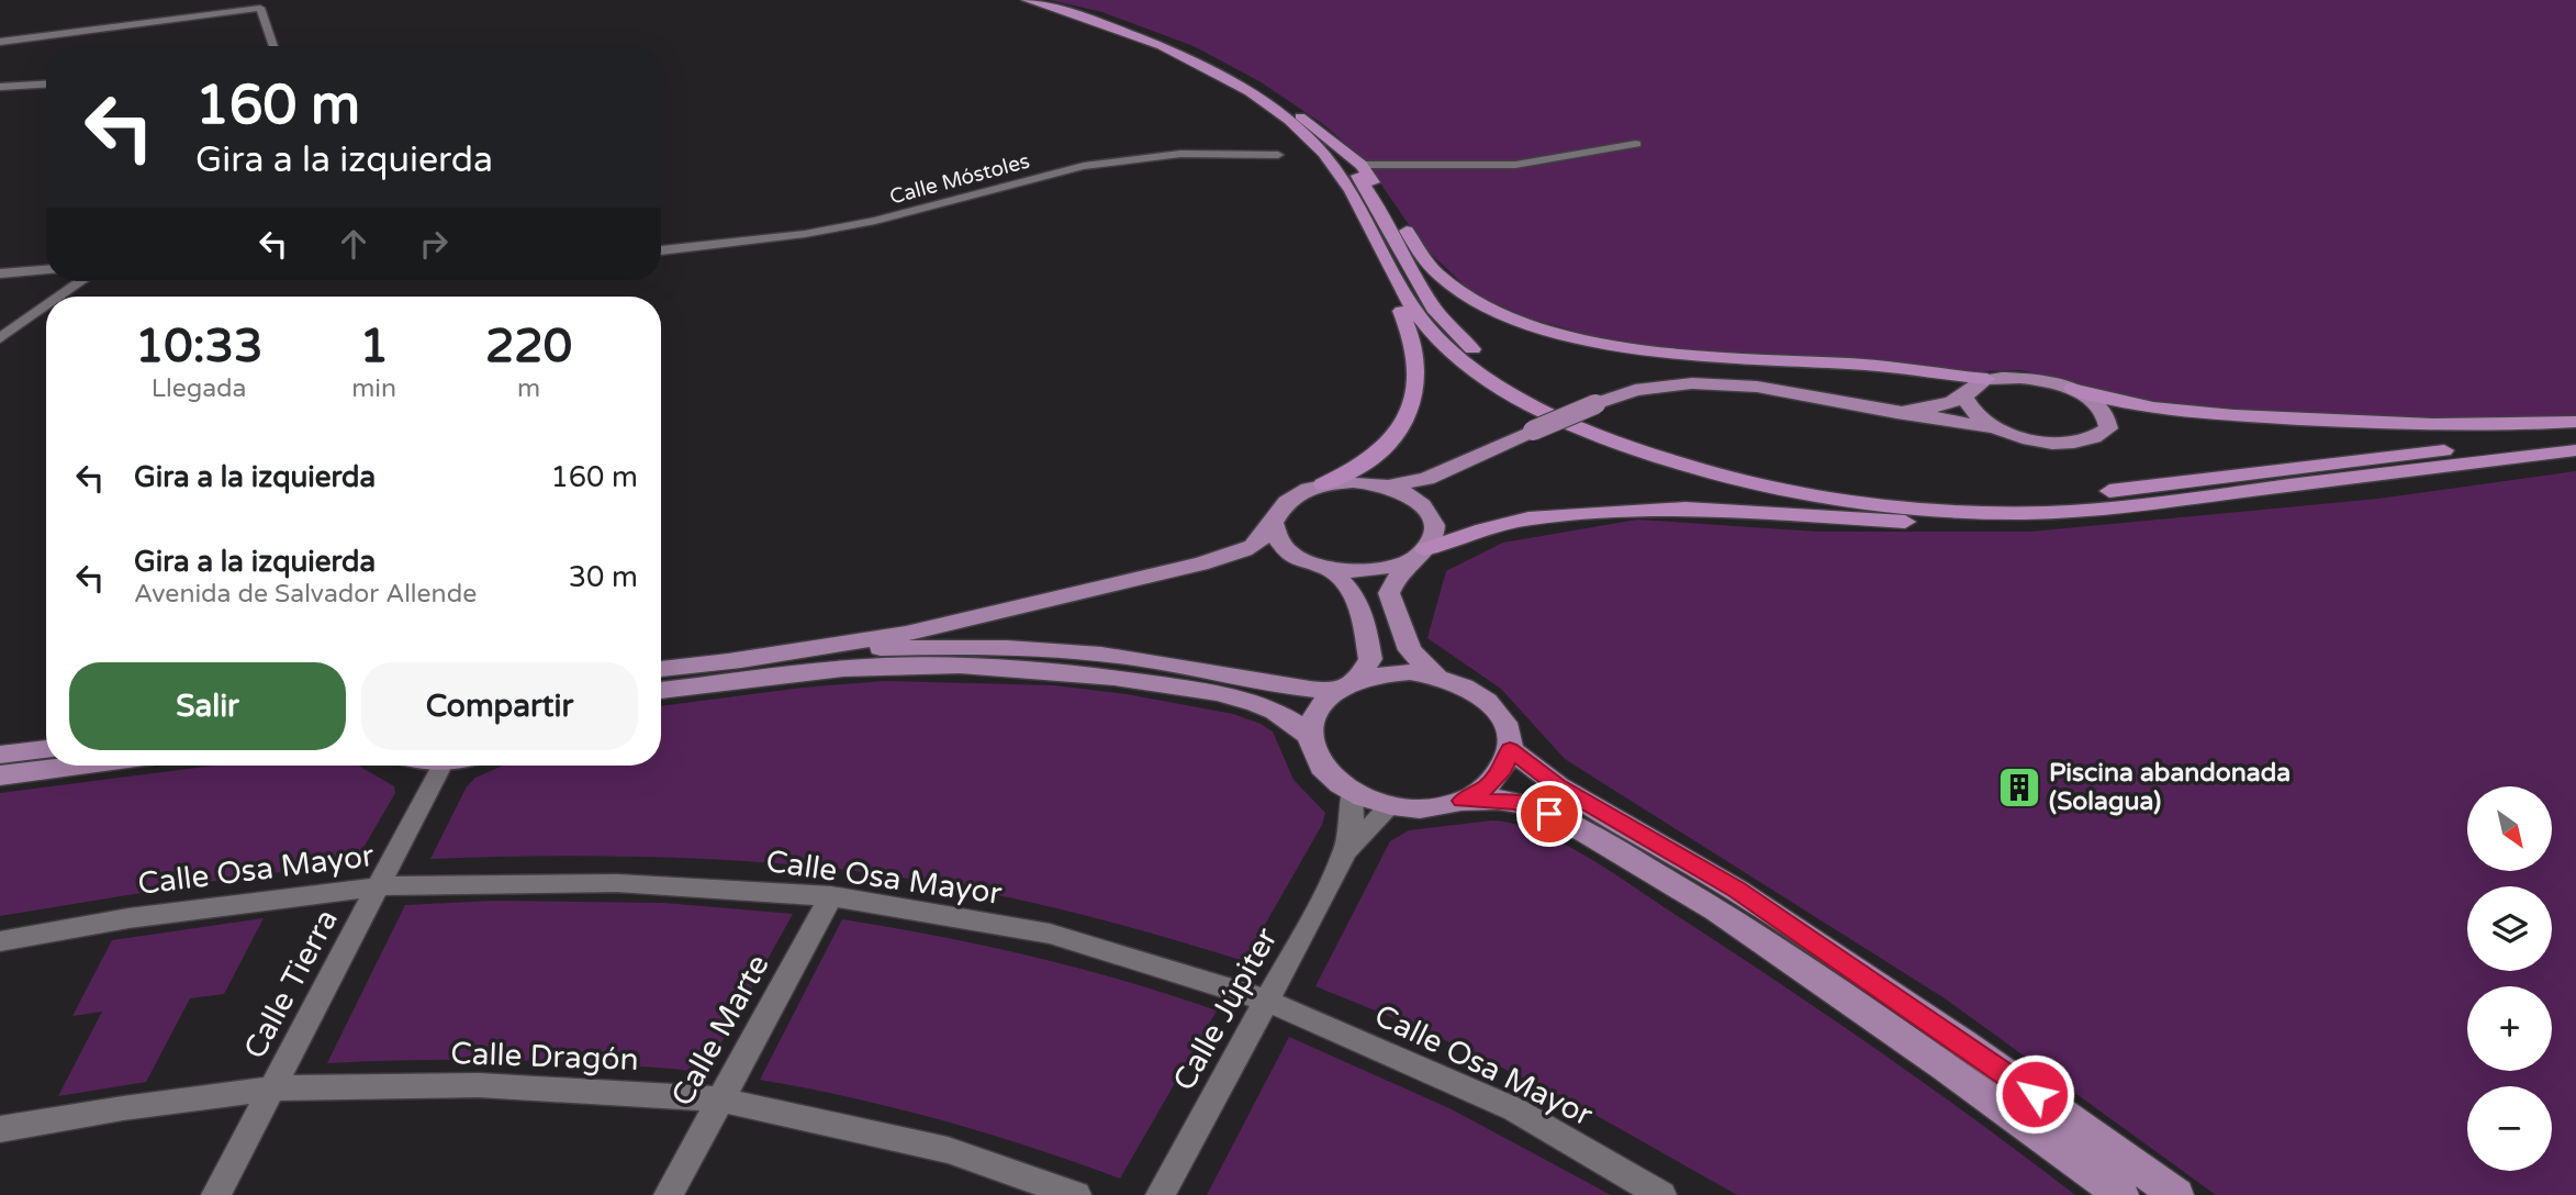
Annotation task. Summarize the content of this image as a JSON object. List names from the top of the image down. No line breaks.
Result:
{"streets":{"street":["Calle Móstoles","Calle Osa Mayor","Calle Tierra","Calle Júpiter","Calle Marte","Calle Dragón"]},"crossings":[["Calle Osa Mayor","Calle Tierra"],["Calle Osa Mayor","Calle Júpiter"],["Calle Osa Mayor","Calle Marte"],["Calle Tierra","Calle Dragón"],["Calle Marte","Calle Dragón"]],"places":{"building":["Piscina abandonada (Solagua)"]},"north":"bottom right","page":{"turn":["160 m","Gira a la izquierda"],"eta":["10:33","Llegada","1","min","220","m"],"list":[{"name":"Gira a la izquierda","value":"160 m"},{"name":"Gira a la izquierda","note":"Avenida de Salvador Allende","value":"30 m"}],"buttons":["Salir","Compartir"],"map_buttons":["+","−"]}}
